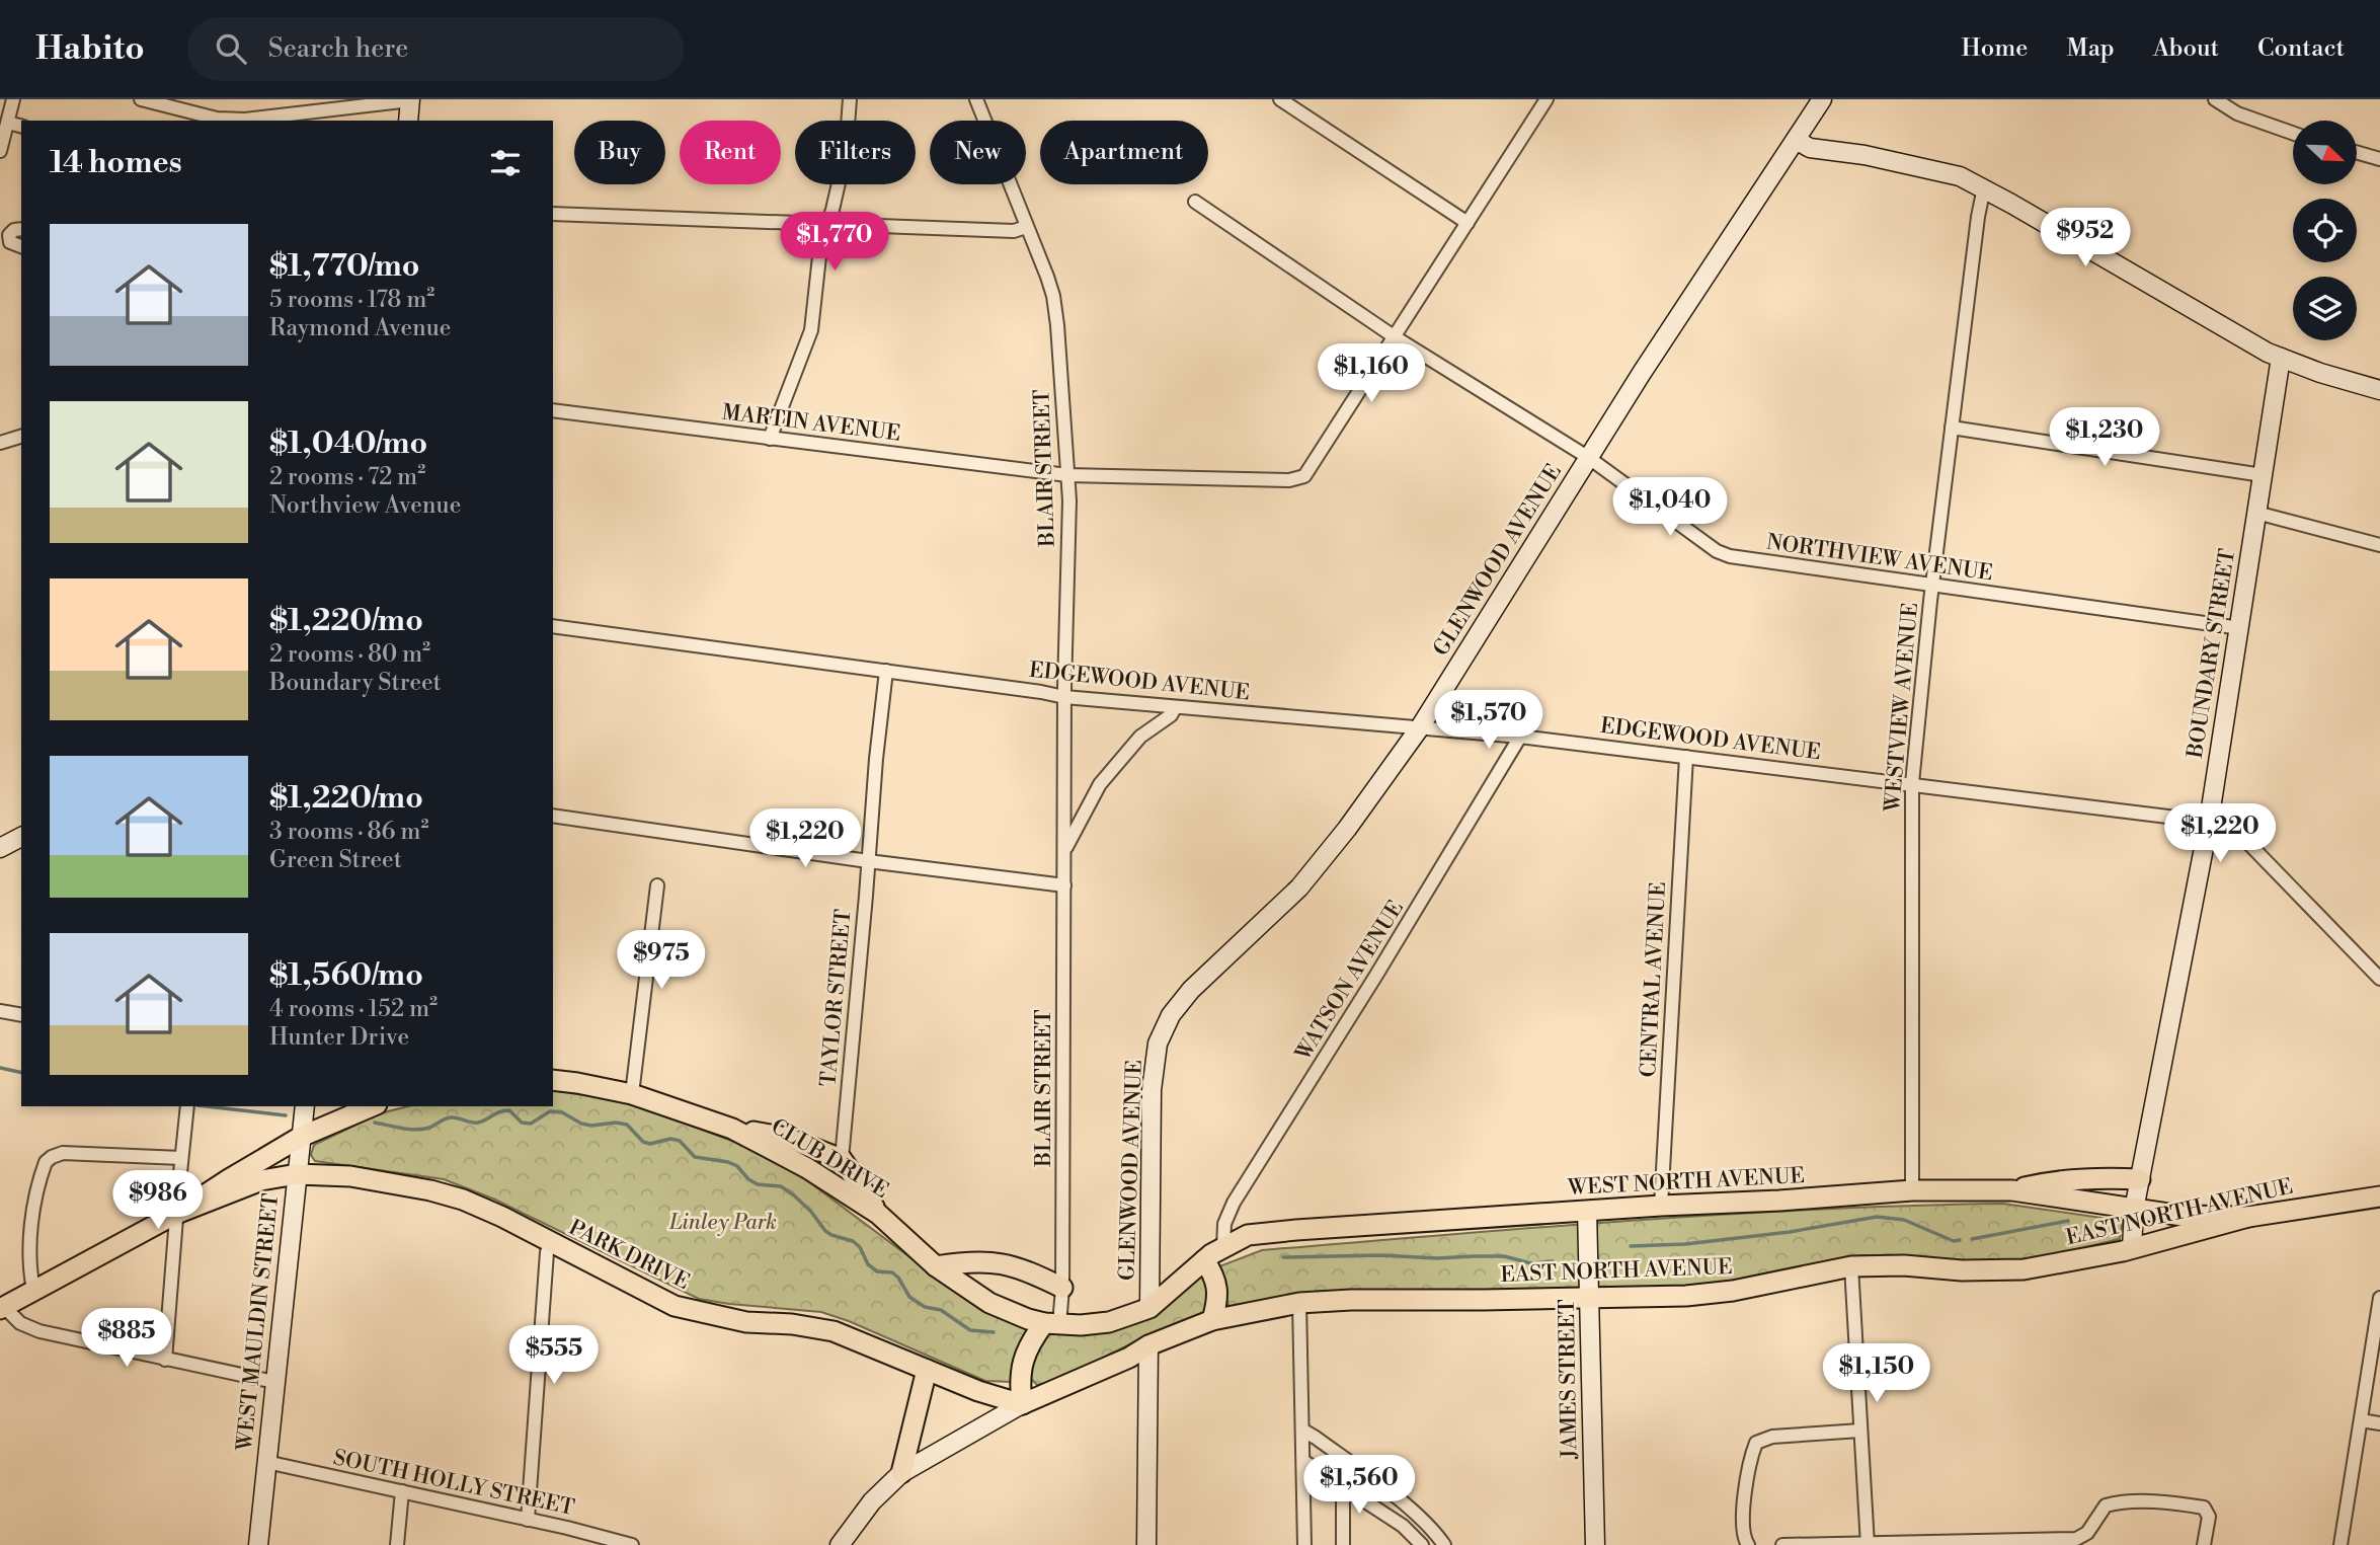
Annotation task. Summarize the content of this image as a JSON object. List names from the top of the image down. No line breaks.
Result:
{"streets":{"main road":["CLUB DRIVE","WEST NORTH AVENUE","EAST NORTH AVENUE","PARK DRIVE"],"street":["MARTIN AVENUE","BLAIR STREET","NORTHVIEW AVENUE","GLENWOOD AVENUE","BOUNDARY STREET","EDGEWOOD AVENUE","WESTVIEW AVENUE","CENTRAL AVENUE","WATSON AVENUE","TAYLOR STREET","WEST MAULDIN STREET","JAMES STREET","SOUTH HOLLY STREET"]},"crossings":[["MARTIN AVENUE","BLAIR STREET"],["MARTIN AVENUE","NORTHVIEW AVENUE"],["BLAIR STREET","EDGEWOOD AVENUE"],["BLAIR STREET","CLUB DRIVE"],["NORTHVIEW AVENUE","GLENWOOD AVENUE"],["NORTHVIEW AVENUE","BOUNDARY STREET"],["NORTHVIEW AVENUE","WESTVIEW AVENUE"],["GLENWOOD AVENUE","EDGEWOOD AVENUE"],["GLENWOOD AVENUE","WEST NORTH AVENUE"],["BOUNDARY STREET","EDGEWOOD AVENUE"],["BOUNDARY STREET","WEST NORTH AVENUE"],["BOUNDARY STREET","EAST NORTH AVENUE"],["EDGEWOOD AVENUE","WESTVIEW AVENUE"],["EDGEWOOD AVENUE","CENTRAL AVENUE"],["EDGEWOOD AVENUE","WATSON AVENUE"],["EDGEWOOD AVENUE","TAYLOR STREET"],["WESTVIEW AVENUE","WEST NORTH AVENUE"],["CENTRAL AVENUE","WEST NORTH AVENUE"],["WATSON AVENUE","WEST NORTH AVENUE"],["WEST NORTH AVENUE","EAST NORTH AVENUE"],["WEST NORTH AVENUE","JAMES STREET"],["EAST NORTH AVENUE","JAMES STREET"],["PARK DRIVE","WEST MAULDIN STREET"],["WEST MAULDIN STREET","SOUTH HOLLY STREET"]],"parks":["Linley Park"],"north":"bottom right","page":{"header":"Habito","search":"Search here","nav":["Home","Map","About","Contact"],"chip":["Buy","Rent","Filters","New","Apartment"],"heading":"14 homes","list":[{"name":"$1,770/mo","note":"5 rooms · 178 m² · Raymond Avenue"},{"name":"$1,040/mo","note":"2 rooms · 72 m² · Northview Avenue"},{"name":"$1,220/mo","note":"2 rooms · 80 m² · Boundary Street"},{"name":"$1,220/mo","note":"3 rooms · 86 m² · Green Street"},{"name":"$1,560/mo","note":"4 rooms · 152 m² · Hunter Drive"}],"price":["$952","$1,770","$1,160","$1,230","$1,040","$1,570","$1,220","$1,220","$975","$986","$885","$555","$1,150","$1,560"]}}
